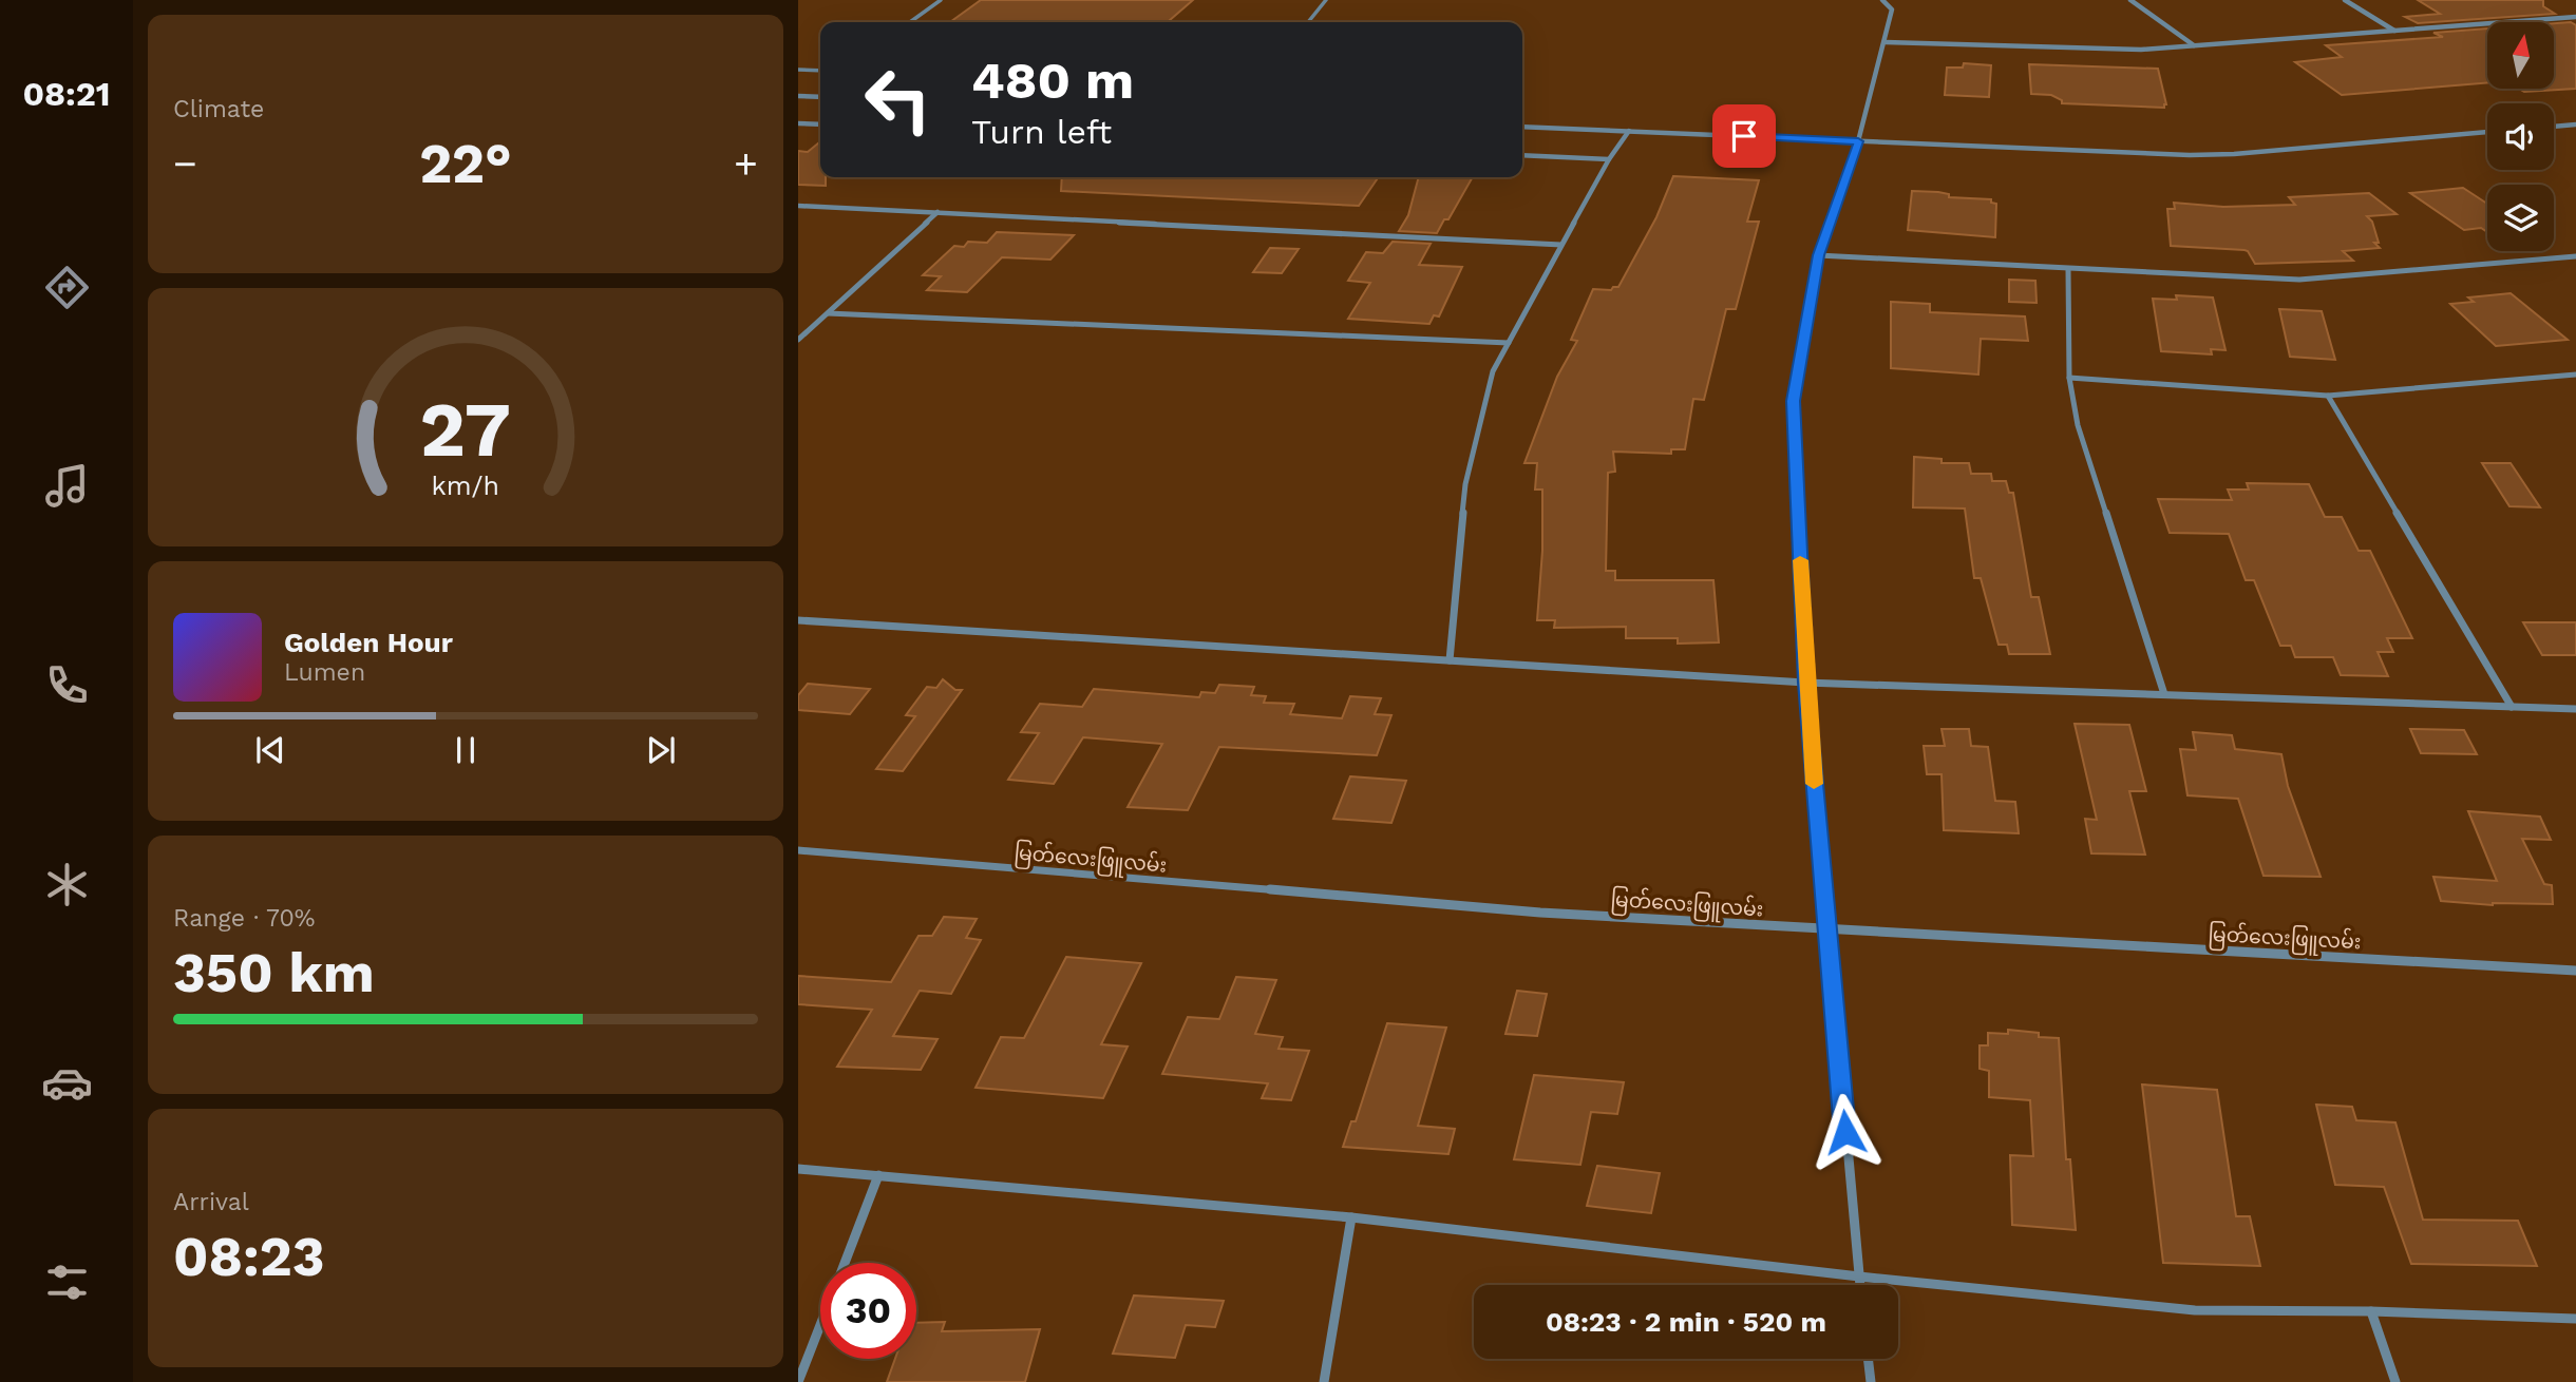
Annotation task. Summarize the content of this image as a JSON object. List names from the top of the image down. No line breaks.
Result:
{"streets":{"street":["မြတ်လေးဖြူလမ်း"]},"north":"top","page":{"tabs":"08:21","tile":["Climate",["Range · 70%","350 km"],["Arrival","08:23"]],"turn":["480 m","Turn left"],"heat":["−","22°","+"],"song":["Golden Hour","Lumen"],"limit":"30","trip":"08:23 · 2 min · 520 m","gauge":["27","km/h"]}}
